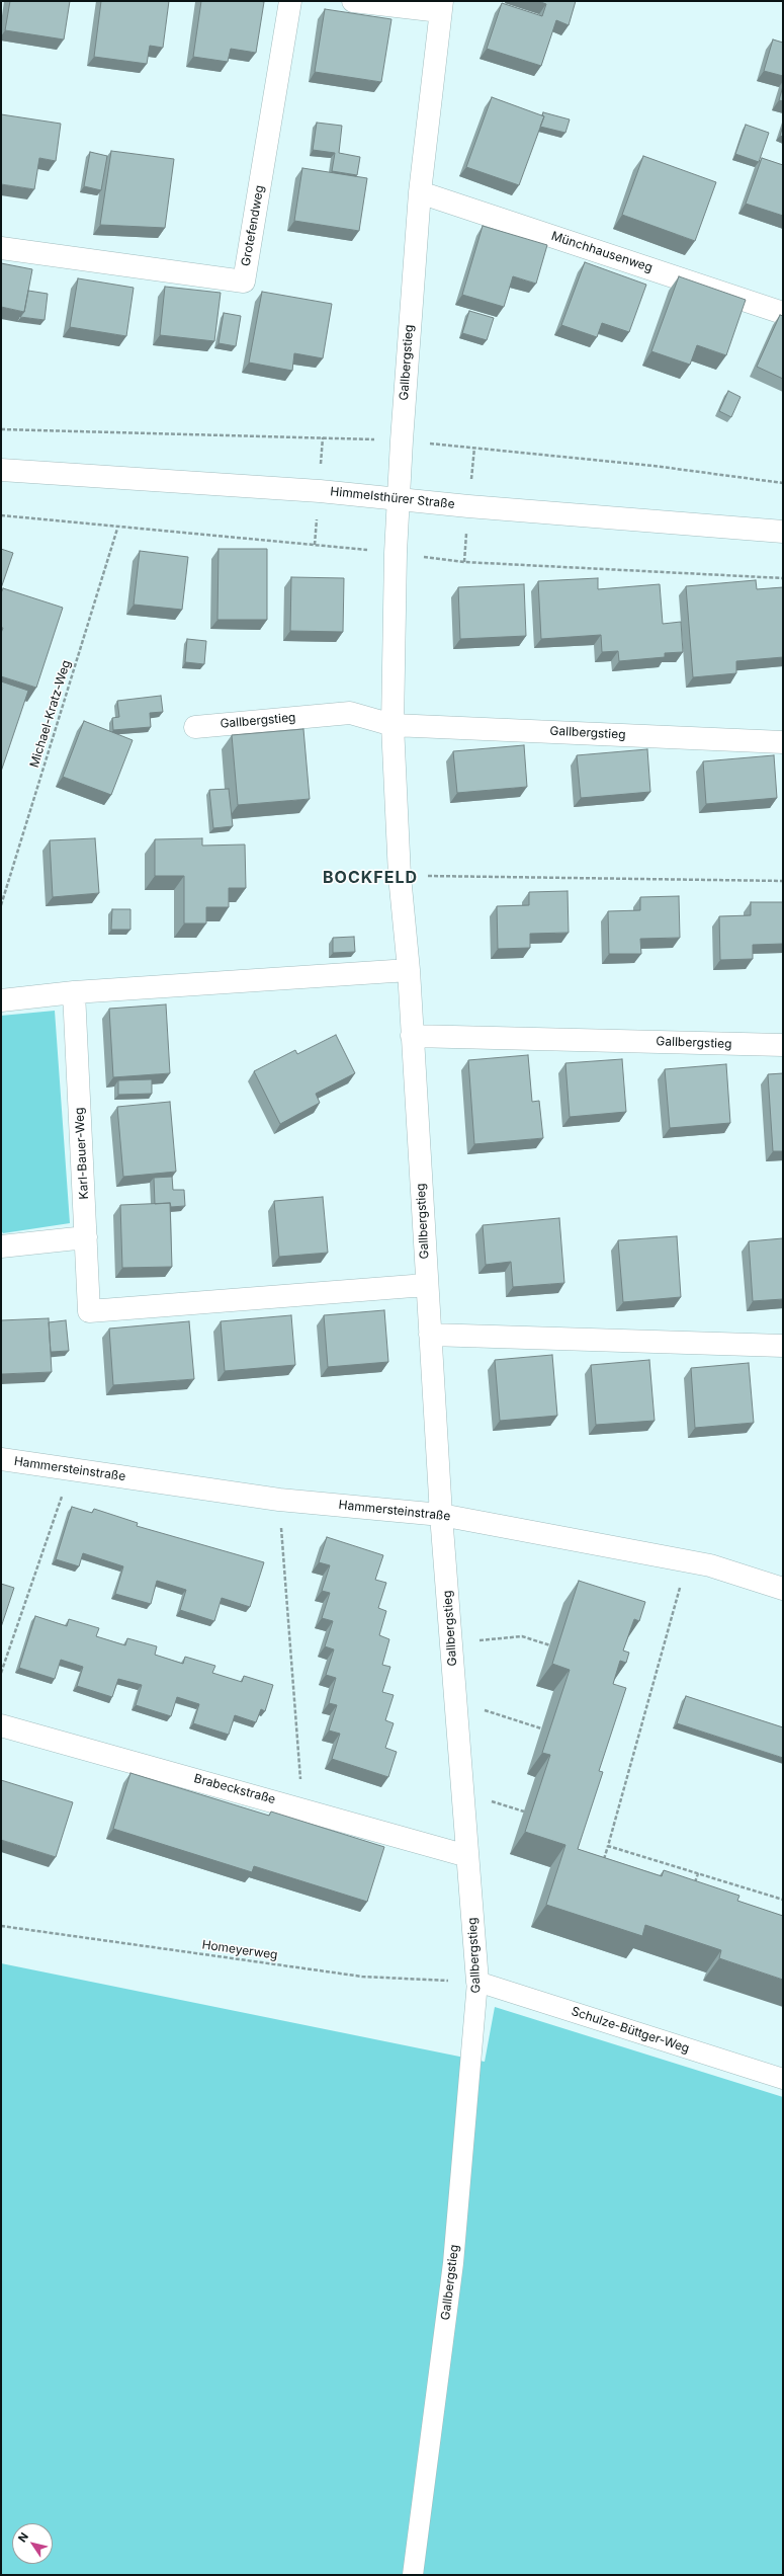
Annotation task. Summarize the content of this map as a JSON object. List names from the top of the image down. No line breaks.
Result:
{"streets":{"street":["Grotefendweg","Münchhausenweg","Gallbergstieg","Himmelsthürer Straße","Karl-Bauer-Weg","Hammersteinstraße","Brabeckstraße"],"lane":["Schulze-Büttger-Weg"],"path":["Michael-Kratz-Weg","Homeyerweg"]},"crossings":[["Münchhausenweg","Gallbergstieg"],["Gallbergstieg","Himmelsthürer Straße"],["Gallbergstieg","Karl-Bauer-Weg"],["Gallbergstieg","Hammersteinstraße"],["Gallbergstieg","Brabeckstraße"],["Gallbergstieg","Homeyerweg"],["Gallbergstieg","Schulze-Büttger-Weg"],["Homeyerweg","Schulze-Büttger-Weg"]],"districts":["BOCKFELD"],"north":"top left"}
